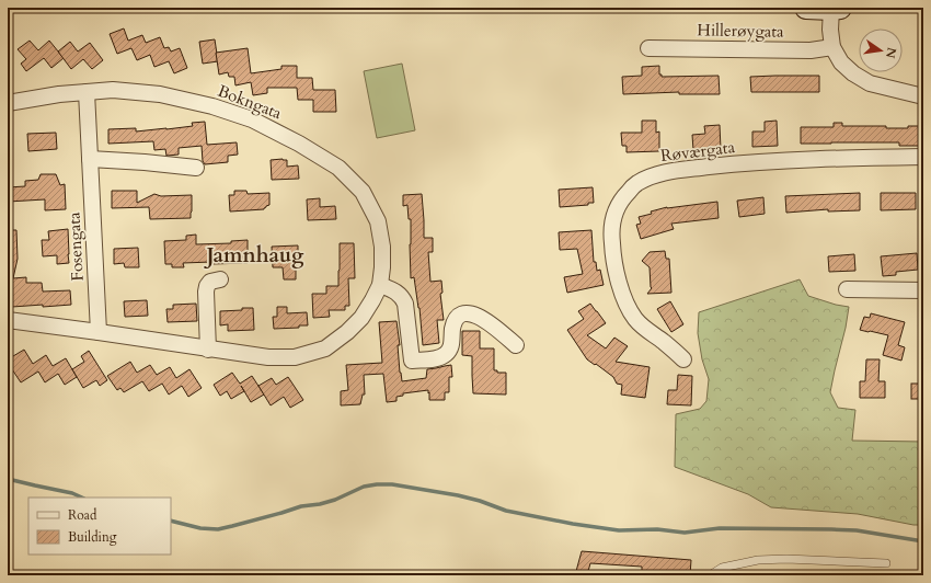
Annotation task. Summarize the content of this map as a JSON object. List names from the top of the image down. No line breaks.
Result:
{"streets":{"street":["Hillerøygata","Bokngata","Røværgata","Fosengata"]},"crossings":[["Bokngata","Fosengata"]],"districts":["Jamnhaug"],"legend":["Road","Building"],"north":"right"}
